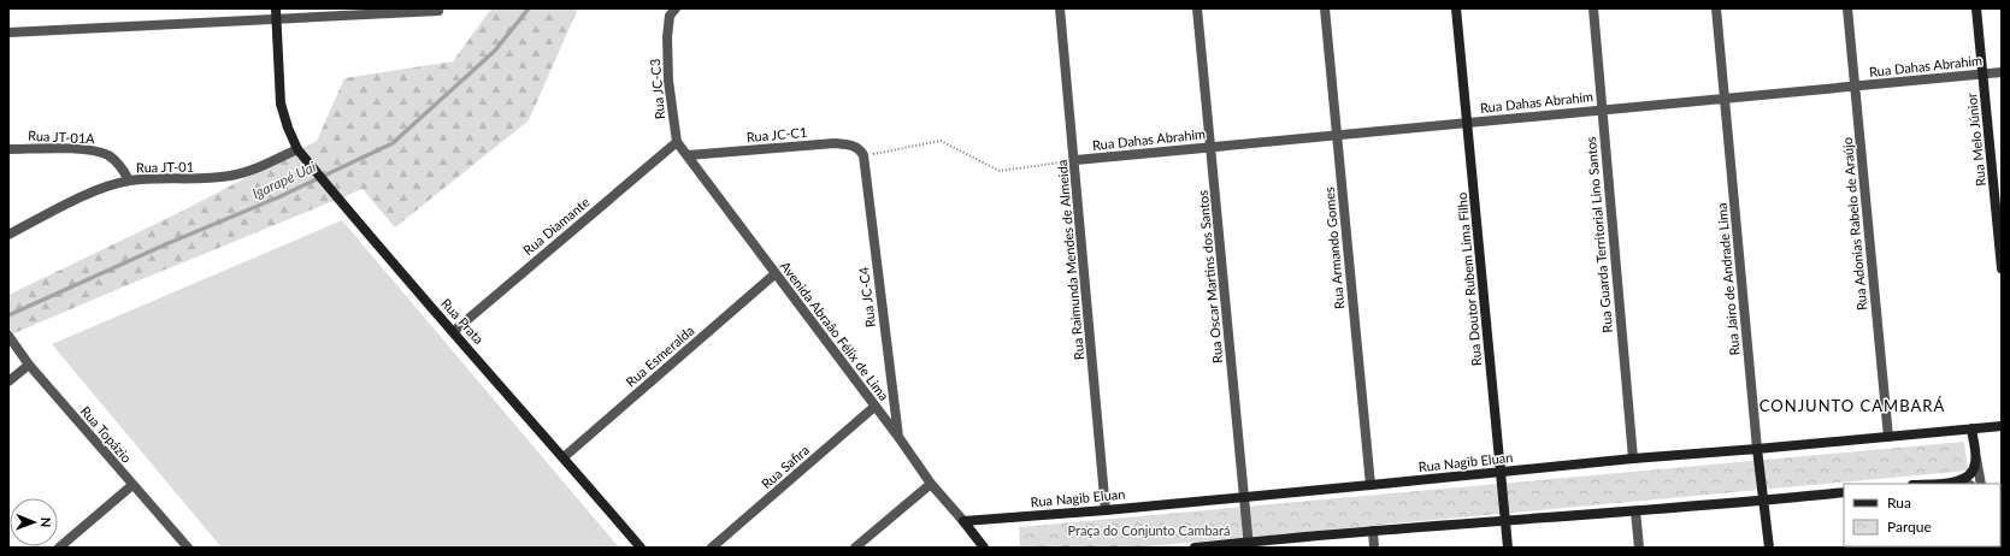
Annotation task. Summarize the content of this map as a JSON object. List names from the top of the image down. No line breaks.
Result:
{"streets":{"street":["Rua Dahas Abrahim","Rua JC-C3","Rua JC-C1","Rua JT-01A","Rua Melo Júnior","Rua JT-01","Rua Adonias Rabelo de Araújo","Rua Diamante","Rua Guarda Territorial Lino Santos","Rua Armando Gomes","Rua Raimunda Mendes de Almeida","Rua Oscar Martins dos Santos","Rua Doutor Rubem Lima Filho","Rua Jairo de Andrade Lima","Rua JC-C4","Rua Prata","Avenida Abraão Félix de Lima","Rua Esmeralda","Rua Topázio","Rua Nagib Eluan","Rua Safira"]},"crossings":[["Rua Dahas Abrahim","Rua Melo Júnior"],["Rua Dahas Abrahim","Rua Adonias Rabelo de Araújo"],["Rua Dahas Abrahim","Rua Guarda Territorial Lino Santos"],["Rua Dahas Abrahim","Rua Armando Gomes"],["Rua Dahas Abrahim","Rua Raimunda Mendes de Almeida"],["Rua Dahas Abrahim","Rua Oscar Martins dos Santos"],["Rua Dahas Abrahim","Rua Doutor Rubem Lima Filho"],["Rua Dahas Abrahim","Rua Jairo de Andrade Lima"],["Rua JC-C3","Rua Diamante"],["Rua JC-C1","Rua JC-C4"],["Rua JC-C1","Avenida Abraão Félix de Lima"],["Rua JT-01A","Rua JT-01"],["Rua JT-01","Rua Prata"],["Rua Adonias Rabelo de Araújo","Rua Nagib Eluan"],["Rua Diamante","Rua Prata"],["Rua Guarda Territorial Lino Santos","Rua Nagib Eluan"],["Rua Armando Gomes","Rua Nagib Eluan"],["Rua Raimunda Mendes de Almeida","Rua Nagib Eluan"],["Rua Oscar Martins dos Santos","Rua Nagib Eluan"],["Rua Doutor Rubem Lima Filho","Rua Nagib Eluan"],["Rua Jairo de Andrade Lima","Rua Nagib Eluan"],["Rua JC-C4","Avenida Abraão Félix de Lima"],["Rua Prata","Rua Esmeralda"],["Avenida Abraão Félix de Lima","Rua Esmeralda"],["Avenida Abraão Félix de Lima","Rua Nagib Eluan"],["Avenida Abraão Félix de Lima","Rua Safira"]],"districts":["CONJUNTO CAMBARÁ"],"water":["Igarapé Uai"],"parks":["Praça do Conjunto Cambará"],"legend":["Rua","Parque"],"north":"right"}
